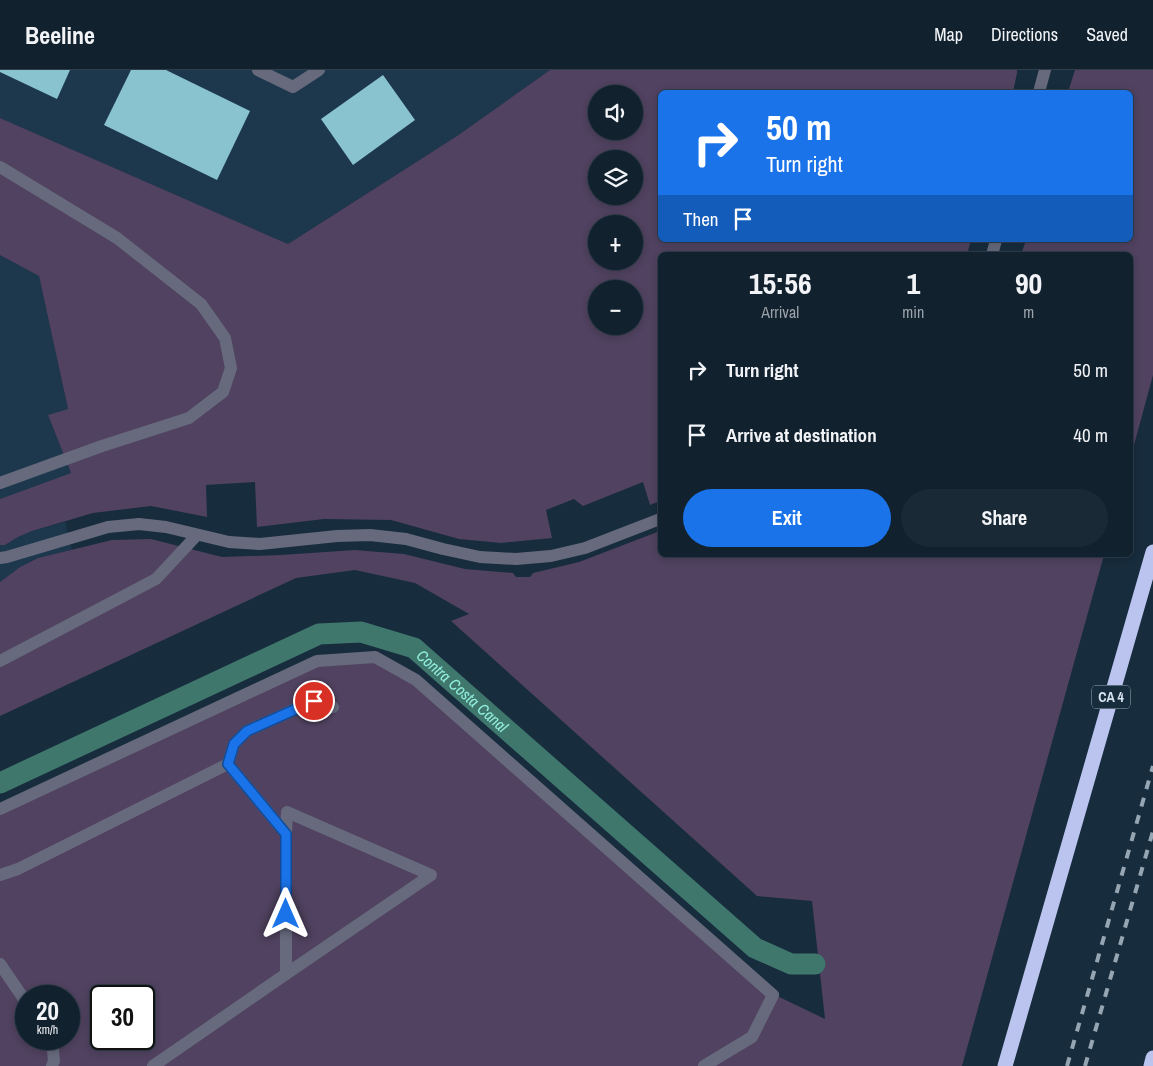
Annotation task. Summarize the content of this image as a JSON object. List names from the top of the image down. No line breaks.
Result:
{"streets":{"highway":["CA 4"]},"water":["Contra Costa Canal"],"page":{"header":"Beeline","nav":["Map","Directions","Saved"],"map_buttons":["+","−"],"turn":["50 m","Turn right"],"then":"Then","eta":["15:56","Arrival","1","min","90","m"],"list":[{"name":"Turn right","value":"50 m"},{"name":"Arrive at destination","value":"40 m"}],"buttons":["Exit","Share"],"speed":"20 km/h","limit":"30"}}
